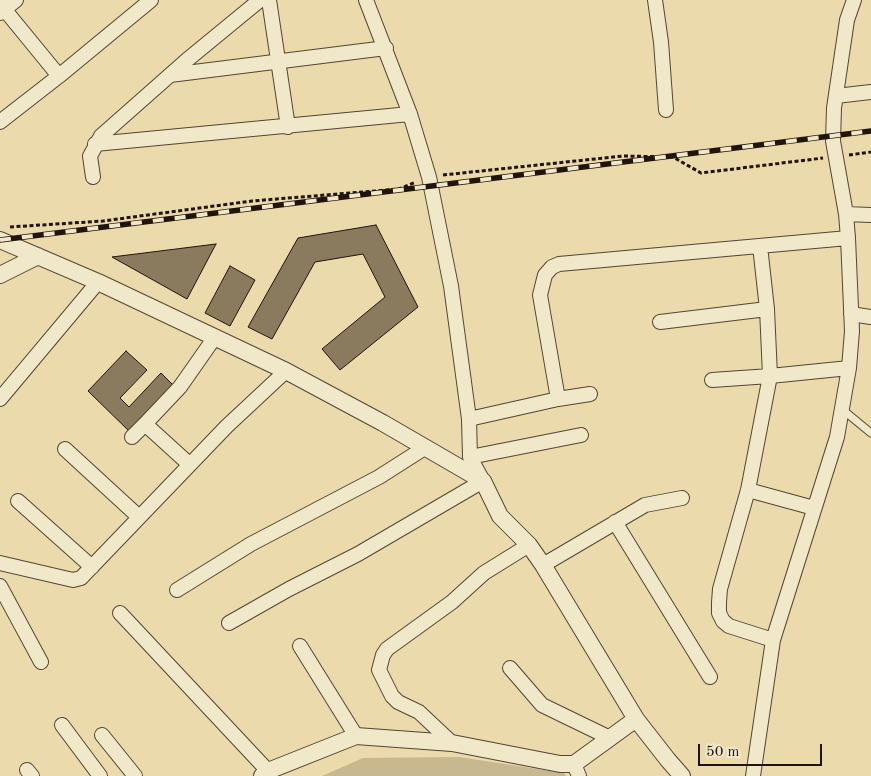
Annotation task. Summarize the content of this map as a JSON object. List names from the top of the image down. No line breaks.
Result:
{"scale_bar":"50 m"}
